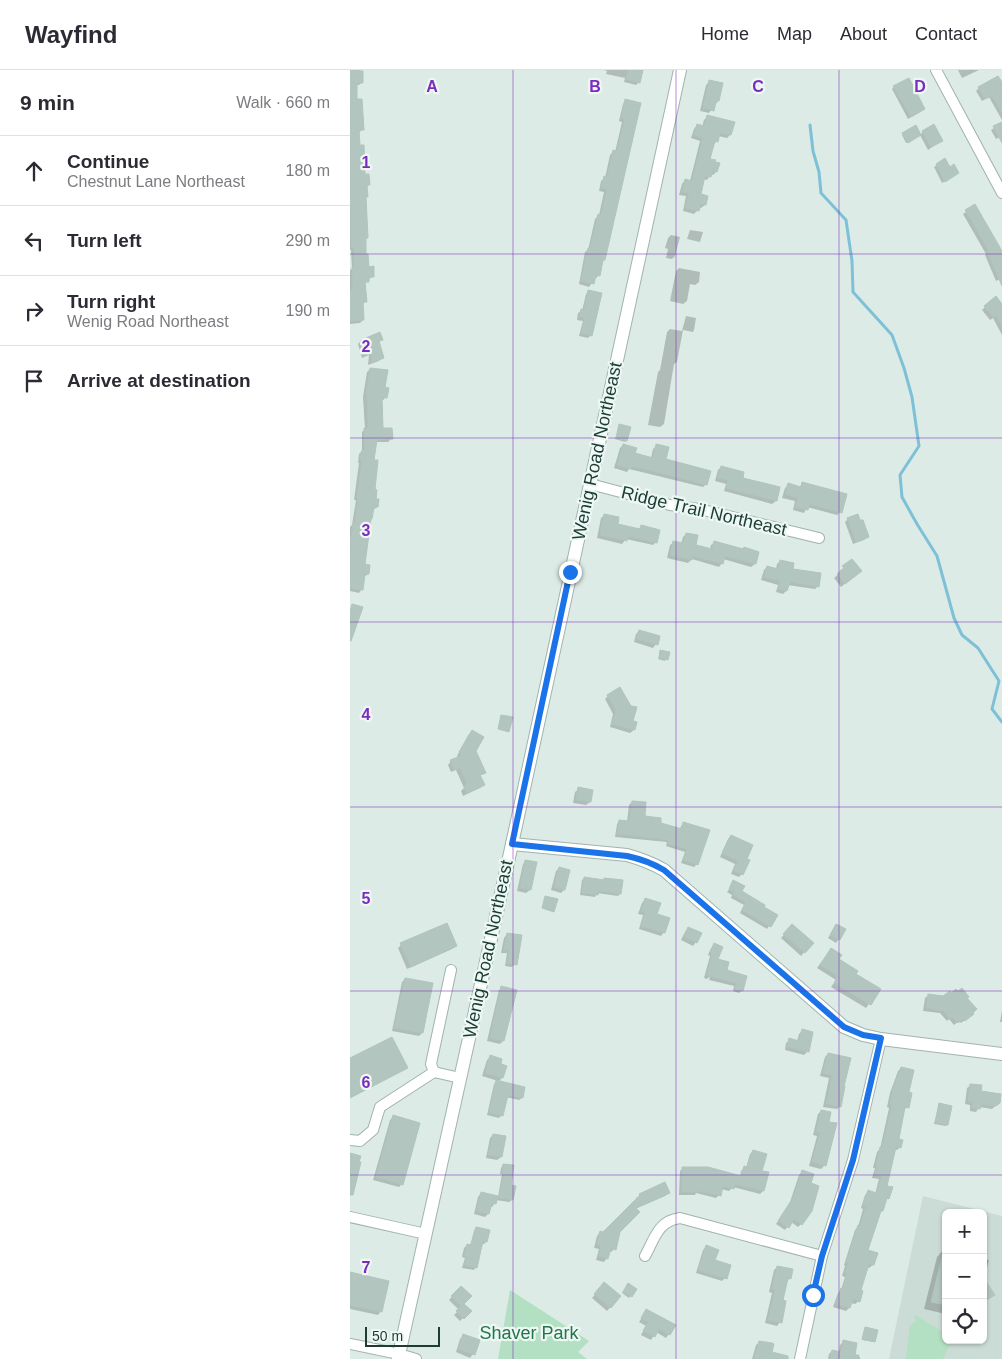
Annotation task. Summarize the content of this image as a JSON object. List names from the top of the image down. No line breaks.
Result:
{"streets":{"street":["Wenig Road Northeast","Ridge Trail Northeast"]},"crossings":[["Wenig Road Northeast","Ridge Trail Northeast"]],"parks":["Shaver Park"],"scale_bar":"50 m","page":{"header":"Wayfind","nav":["Home","Map","About","Contact"],"heading":["9 min","Walk · 660 m"],"list":[["Continue","Chestnut Lane Northeast","180 m"],["Turn left","290 m"],["Turn right","Wenig Road Northeast","190 m"],"Arrive at destination"],"map_buttons":["+","−"],"scale":"50 m"},"grid":{"columns":["A","B","C","D"],"rows":["1","2","3","4","5","6","7"]}}
